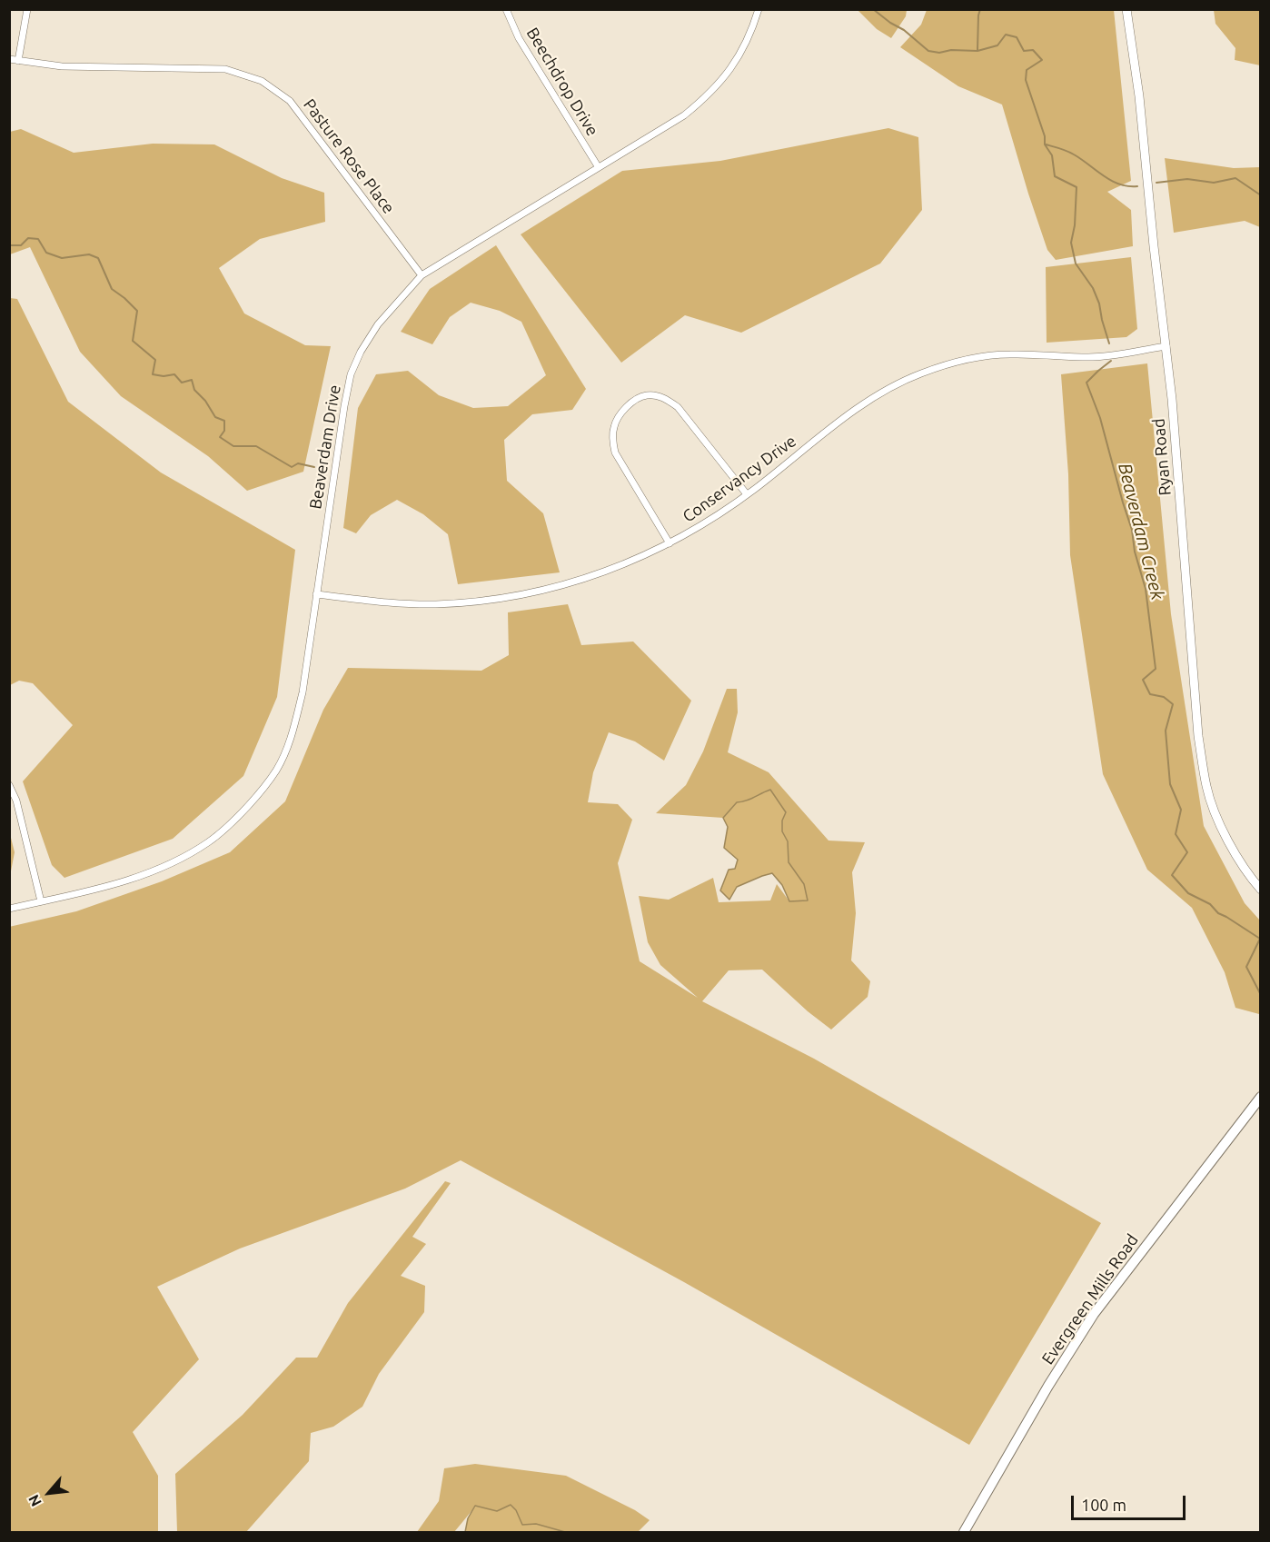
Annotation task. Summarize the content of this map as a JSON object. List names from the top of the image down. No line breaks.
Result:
{"streets":{"main road":["Ryan Road","Evergreen Mills Road"],"street":["Beechdrop Drive","Pasture Rose Place","Beaverdam Drive","Conservancy Drive"]},"crossings":[["Beechdrop Drive","Beaverdam Drive"],["Pasture Rose Place","Beaverdam Drive"],["Beaverdam Drive","Conservancy Drive"],["Ryan Road","Conservancy Drive"]],"water":["Beaverdam Creek"],"scale_bar":"100 m","north":"bottom left"}
